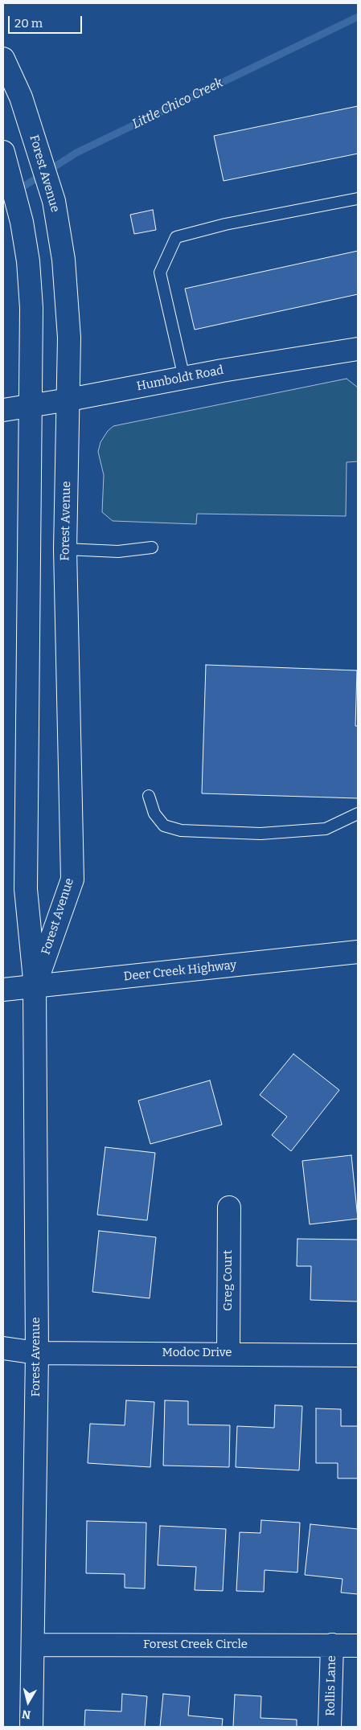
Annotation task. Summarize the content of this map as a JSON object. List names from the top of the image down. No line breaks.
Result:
{"streets":{"street":["Forest Avenue","Humboldt Road","Deer Creek Highway","Greg Court","Modoc Drive","Forest Creek Circle","Rollis Lane"]},"crossings":[["Forest Avenue","Humboldt Road"],["Forest Avenue","Deer Creek Highway"],["Forest Avenue","Modoc Drive"],["Forest Avenue","Forest Creek Circle"],["Greg Court","Modoc Drive"],["Forest Creek Circle","Rollis Lane"]],"water":["Little Chico Creek"],"scale_bar":"20 m","north":"bottom"}
